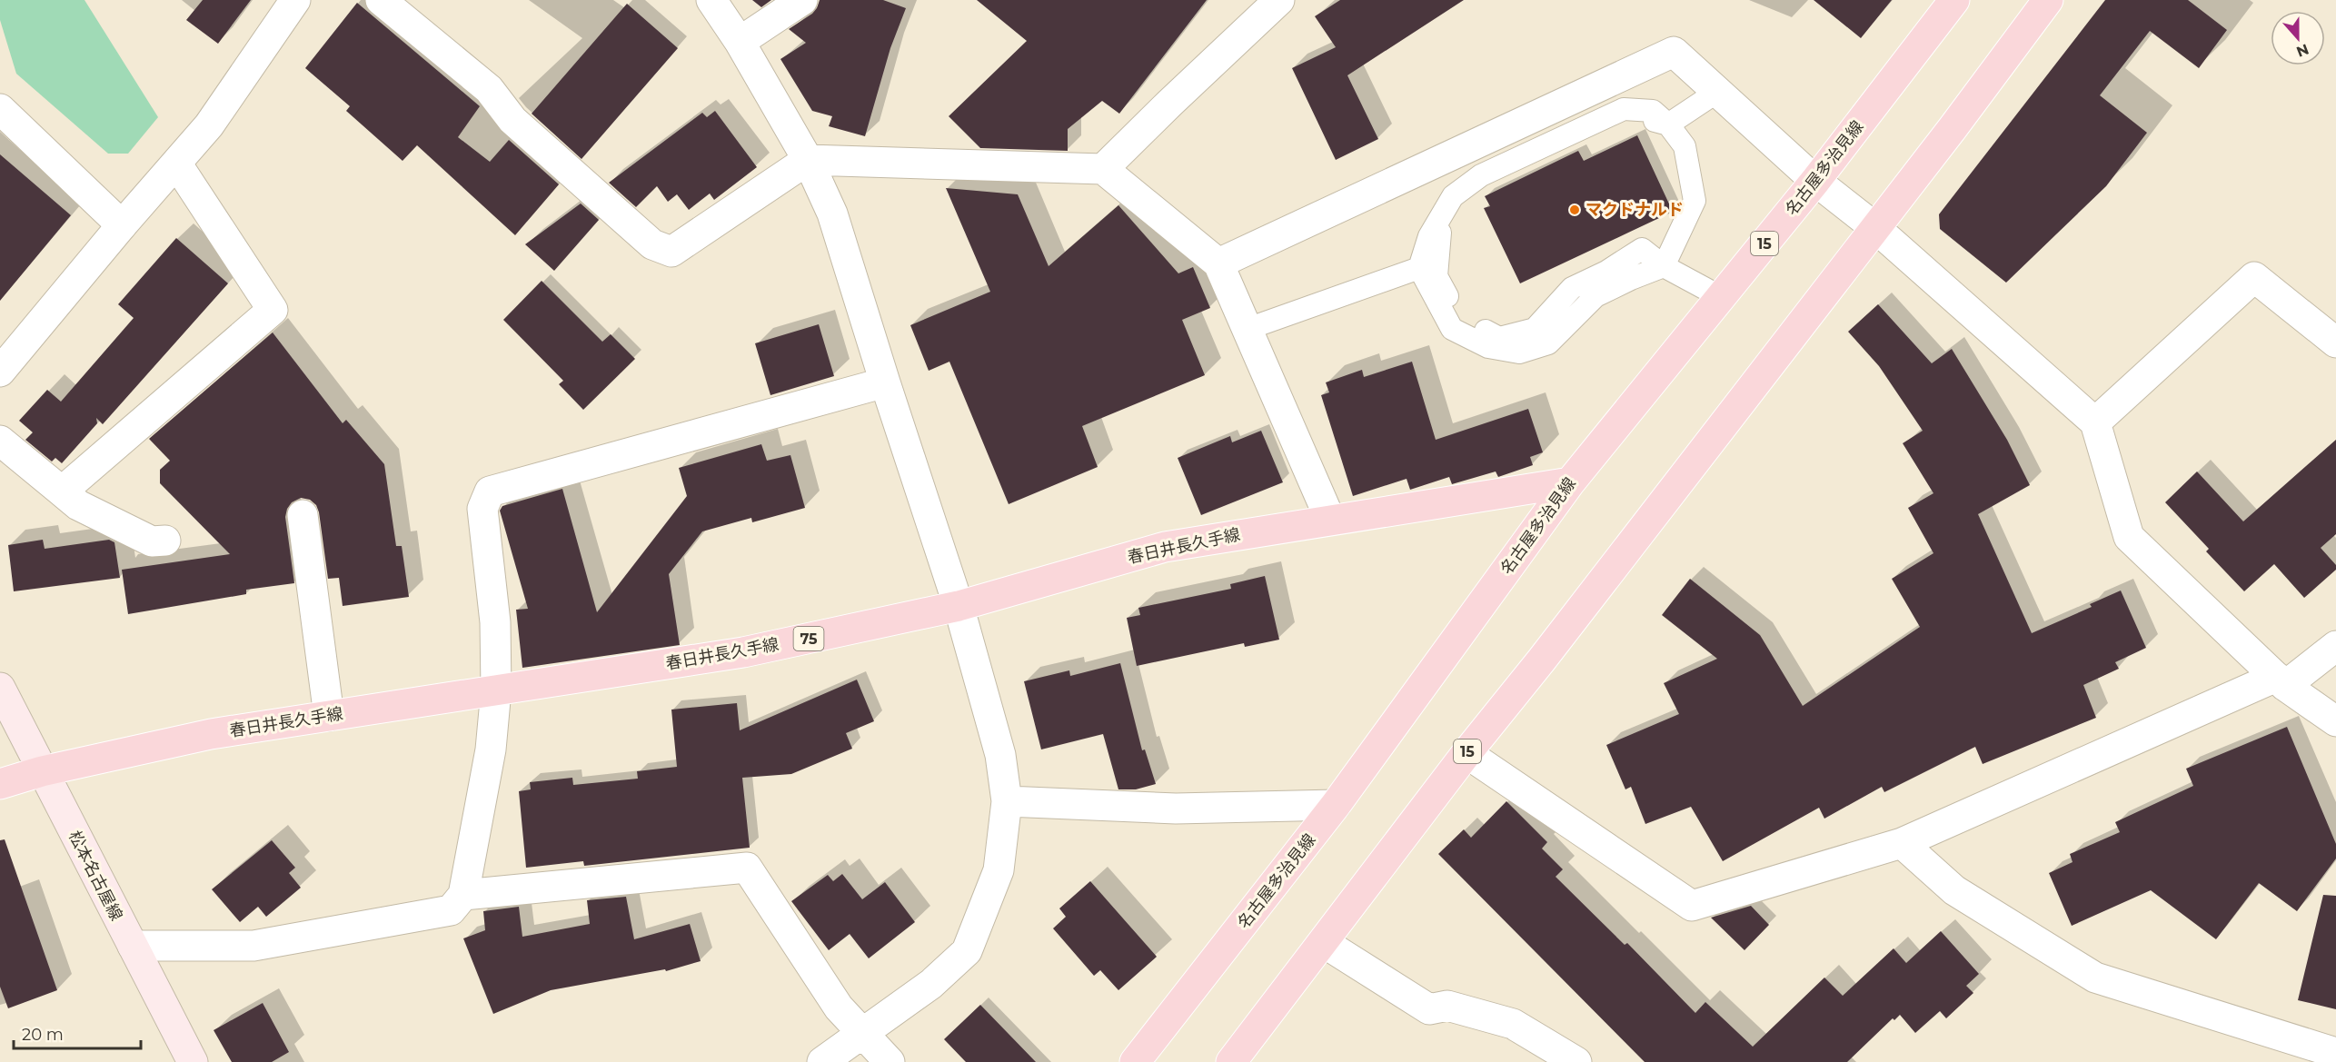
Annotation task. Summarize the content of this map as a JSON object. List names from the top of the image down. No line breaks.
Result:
{"streets":{"main road":["名古屋多治見線","15","春日井長久手線","75","松本名古屋線"]},"crossings":[["名古屋多治見線","春日井長久手線"],["春日井長久手線","松本名古屋線"]],"places":["マクドナルド"],"scale_bar":"20 m","north":"bottom"}
